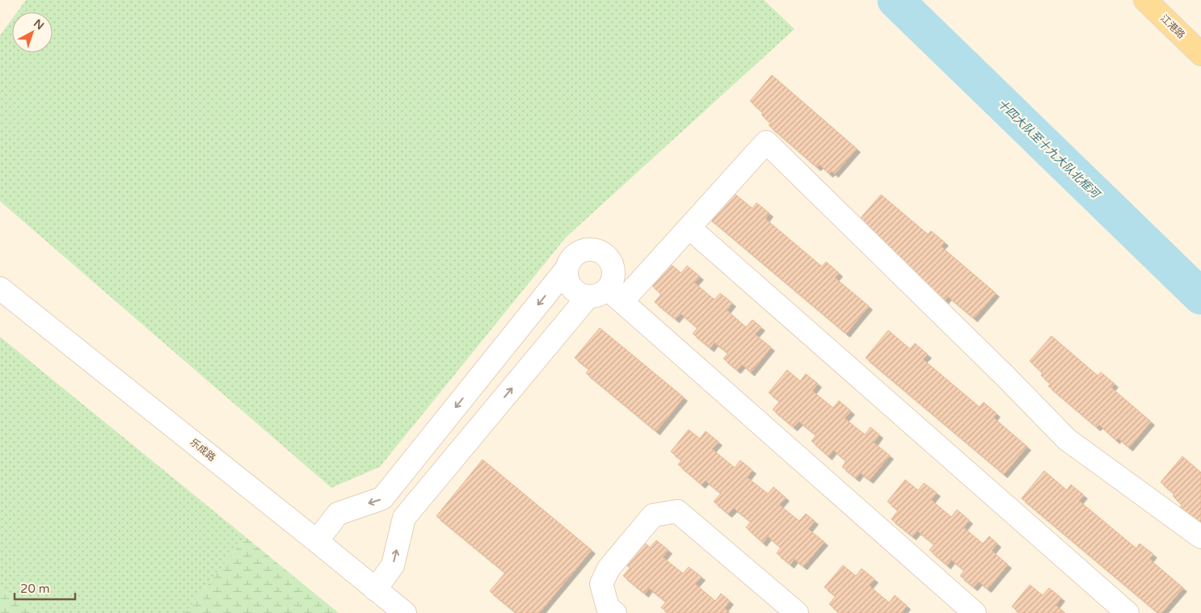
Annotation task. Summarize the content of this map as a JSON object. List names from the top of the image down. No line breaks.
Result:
{"streets":{"main road":["江港路"],"street":["乐成路"]},"water":["十四大队至十九大队北框河"],"scale_bar":"20 m","north":"top right"}
